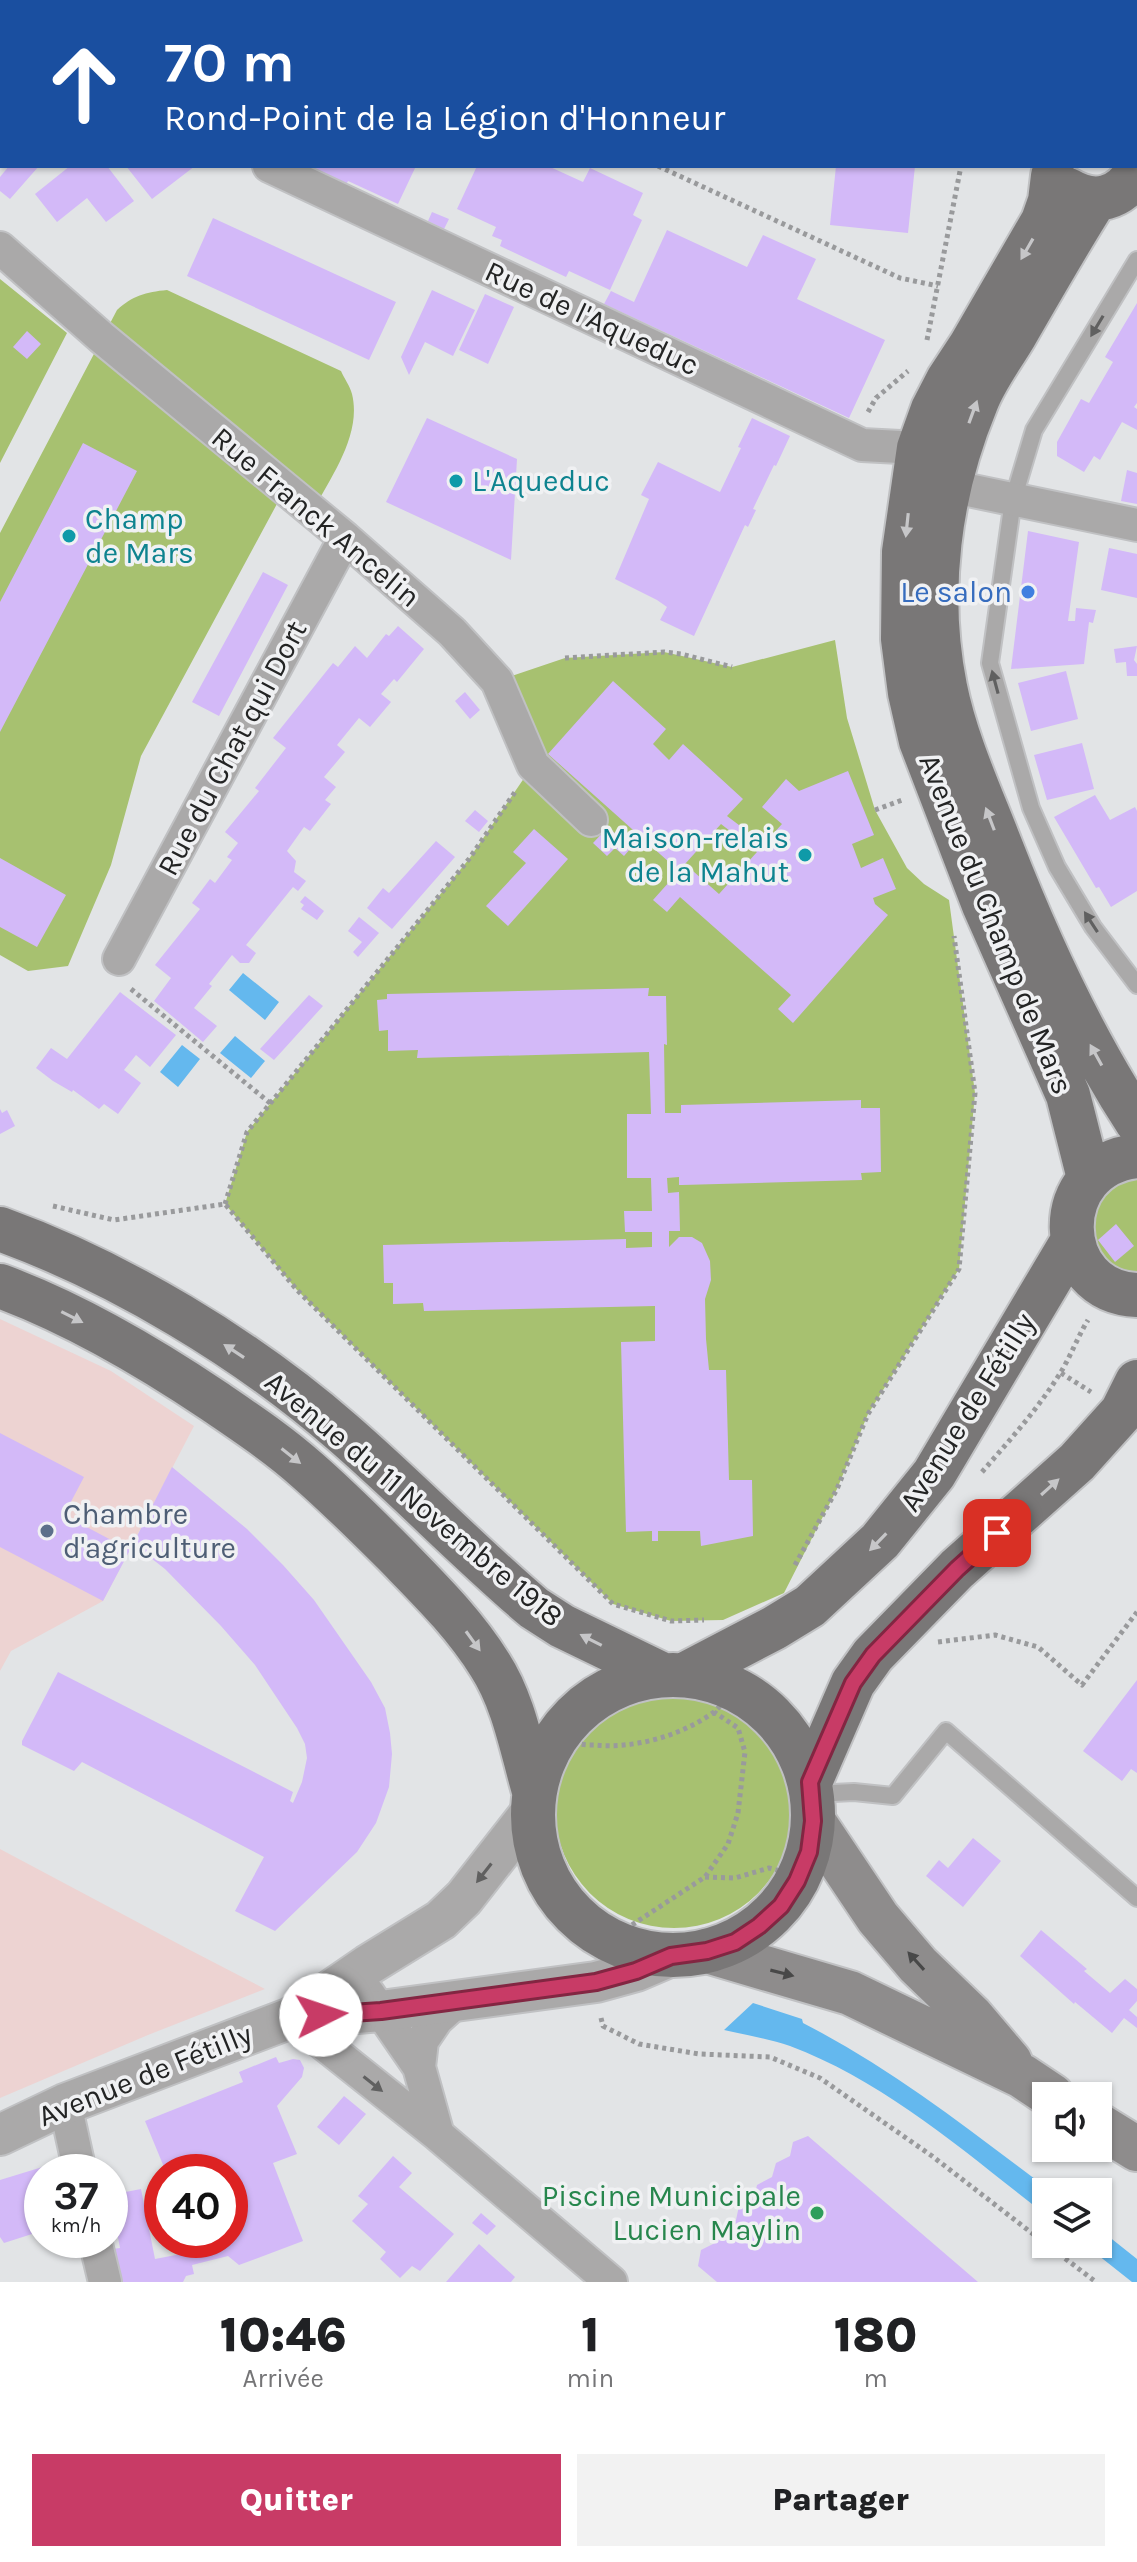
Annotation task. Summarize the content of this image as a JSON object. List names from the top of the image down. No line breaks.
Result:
{"streets":{"main road":["Avenue du Champ de Mars","Avenue de Fétilly","Avenue du 11 Novembre 1918"],"street":["Rue de l'Aqueduc","Rue Franck Ancelin","Rue du Chat qui Dort"]},"crossings":[["Rue de l'Aqueduc","Avenue du Champ de Mars"],["Rue Franck Ancelin","Rue du Chat qui Dort"],["Avenue de Fétilly","Avenue du 11 Novembre 1918"]],"places":["L'Aqueduc","Champ de Mars","Le salon","Maison-relais de la Mahut","Chambre d'agriculture","Piscine Municipale Lucien Maylin"],"page":{"turn":["70 m","Rond-Point de la Légion d'Honneur"],"speed":"37 km/h","limit":"40","eta":["10:46","Arrivée","1","min","180","m"],"buttons":["Quitter","Partager"]}}
